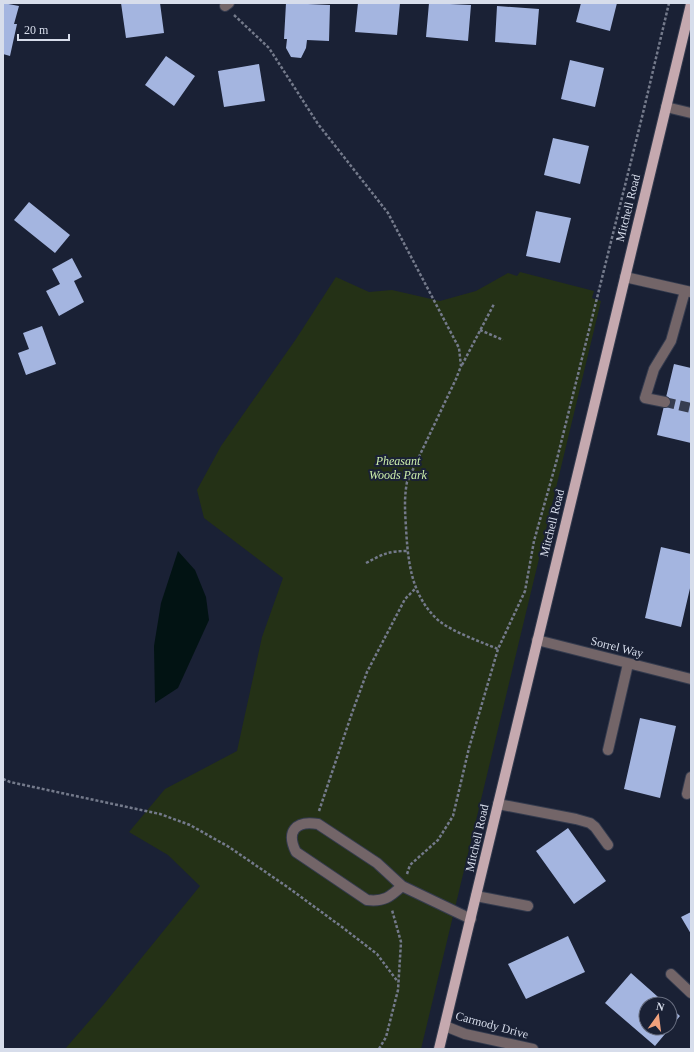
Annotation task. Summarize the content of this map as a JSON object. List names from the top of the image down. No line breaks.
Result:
{"streets":{"main road":["Mitchell Road"],"street":["Sorrel Way","Carmody Drive"]},"crossings":[["Mitchell Road","Sorrel Way"],["Mitchell Road","Carmody Drive"]],"parks":["Pheasant Woods Park"],"scale_bar":"20 m","north":"top"}
